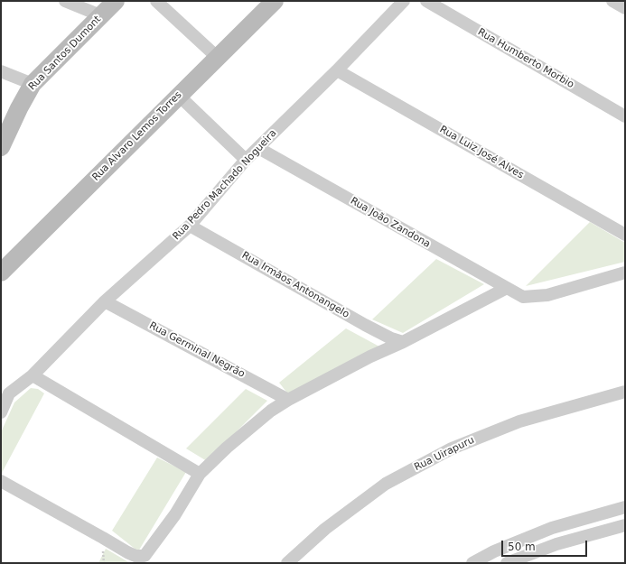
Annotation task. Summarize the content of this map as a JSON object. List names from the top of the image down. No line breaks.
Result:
{"streets":{"street":["Rua Santos Dumont","Rua Humberto Morbio","Rua Alvaro Lemos Torres","Rua Luiz José Alves","Rua Pedro Machado Nogueira","Rua João Zandona","Rua Irmãos Antonangelo","Rua Germinal Negrão","Rua Uirapuru"]},"crossings":[["Rua Luiz José Alves","Rua Pedro Machado Nogueira"],["Rua Pedro Machado Nogueira","Rua João Zandona"],["Rua Pedro Machado Nogueira","Rua Irmãos Antonangelo"],["Rua Pedro Machado Nogueira","Rua Germinal Negrão"]],"scale_bar":"50 m"}
